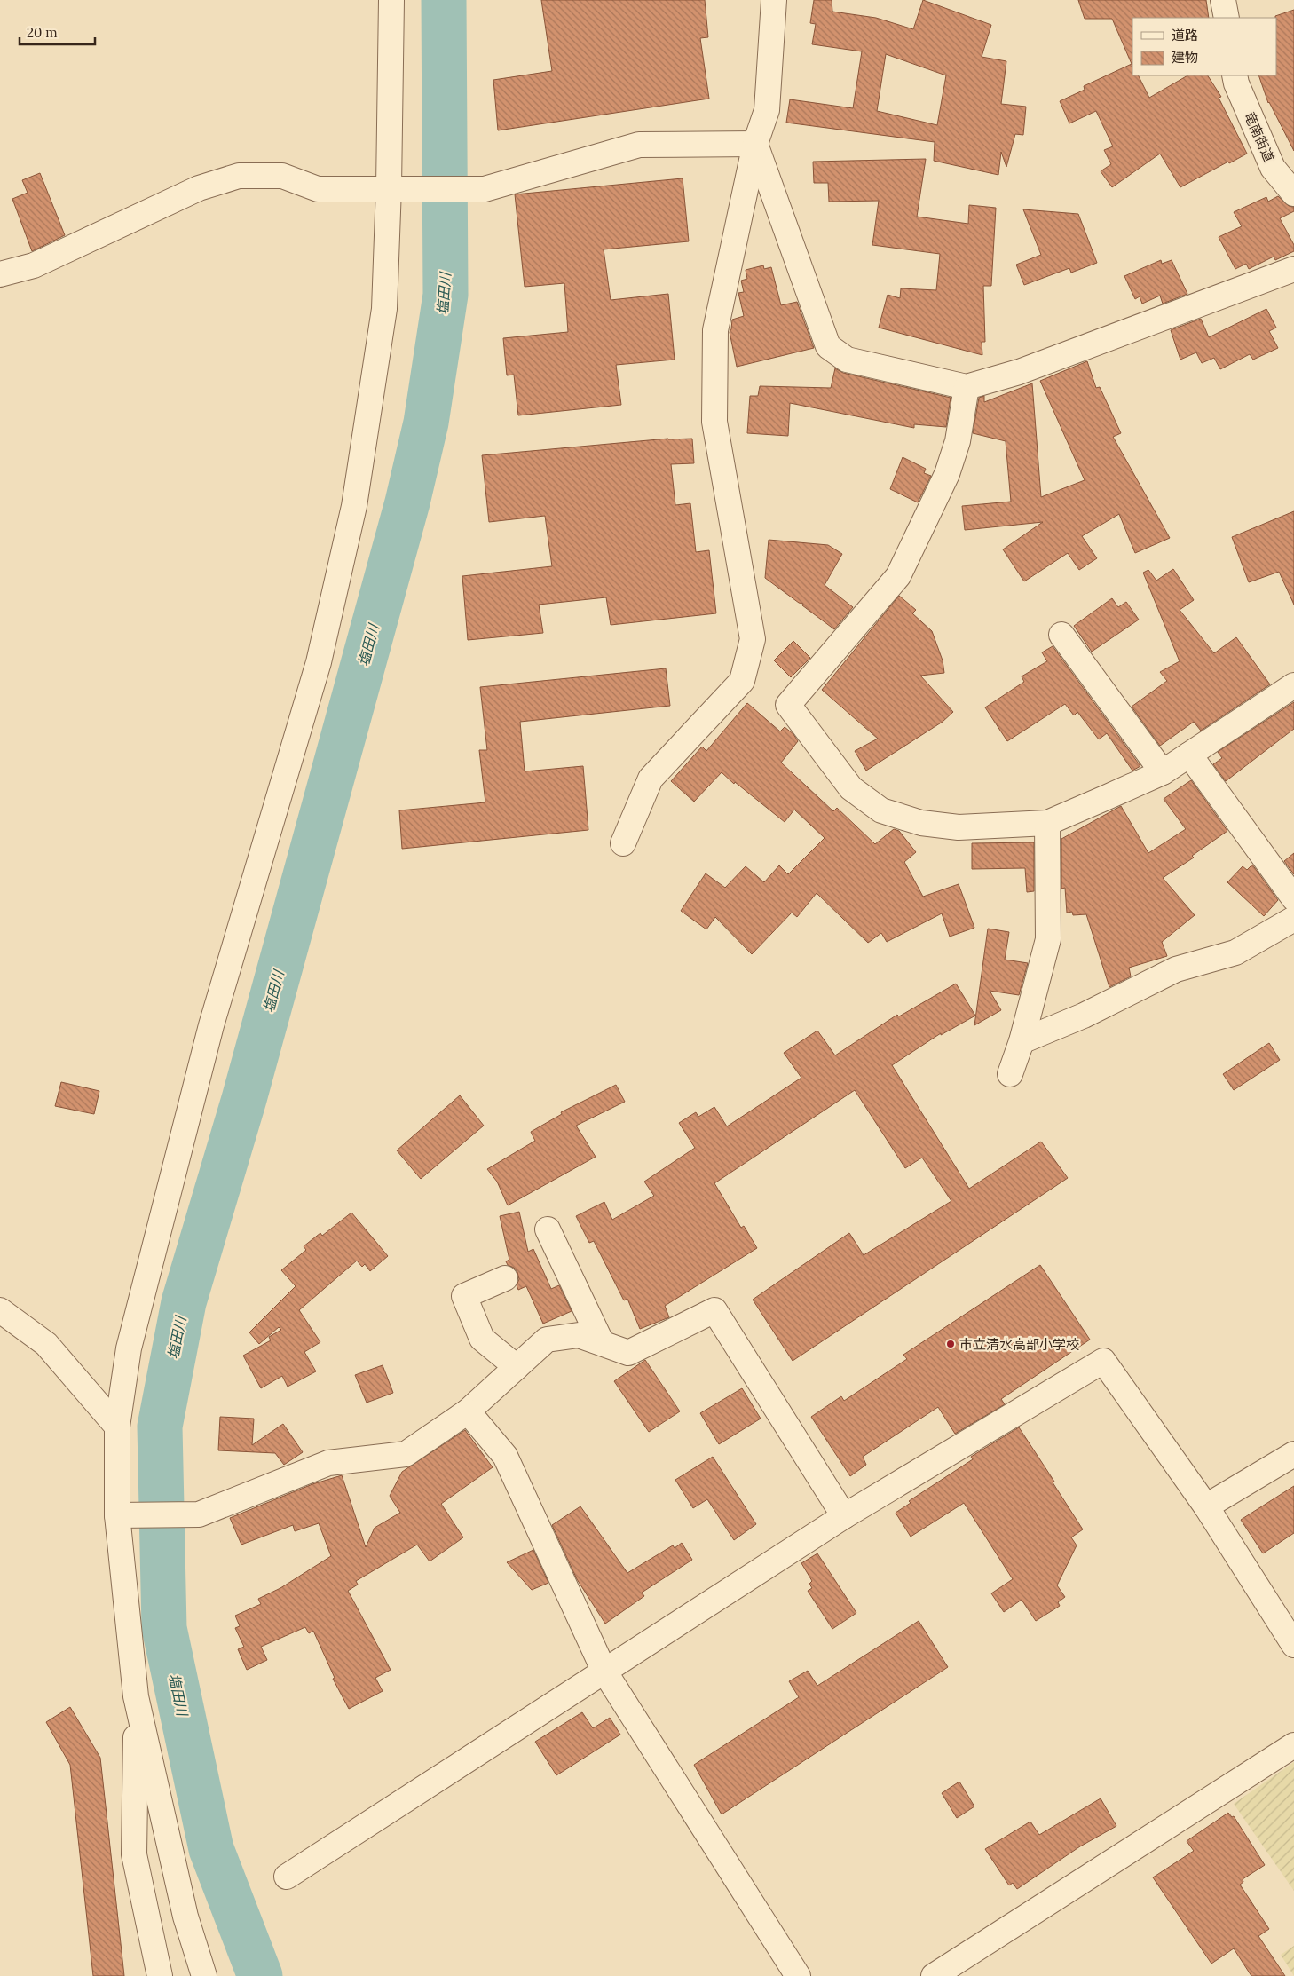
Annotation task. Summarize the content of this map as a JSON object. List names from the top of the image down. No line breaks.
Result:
{"streets":{"street":["竜南街道"]},"water":["塩田川"],"places":["市立清水高部小学校"],"legend":["道路","建物"],"scale_bar":"20 m"}
